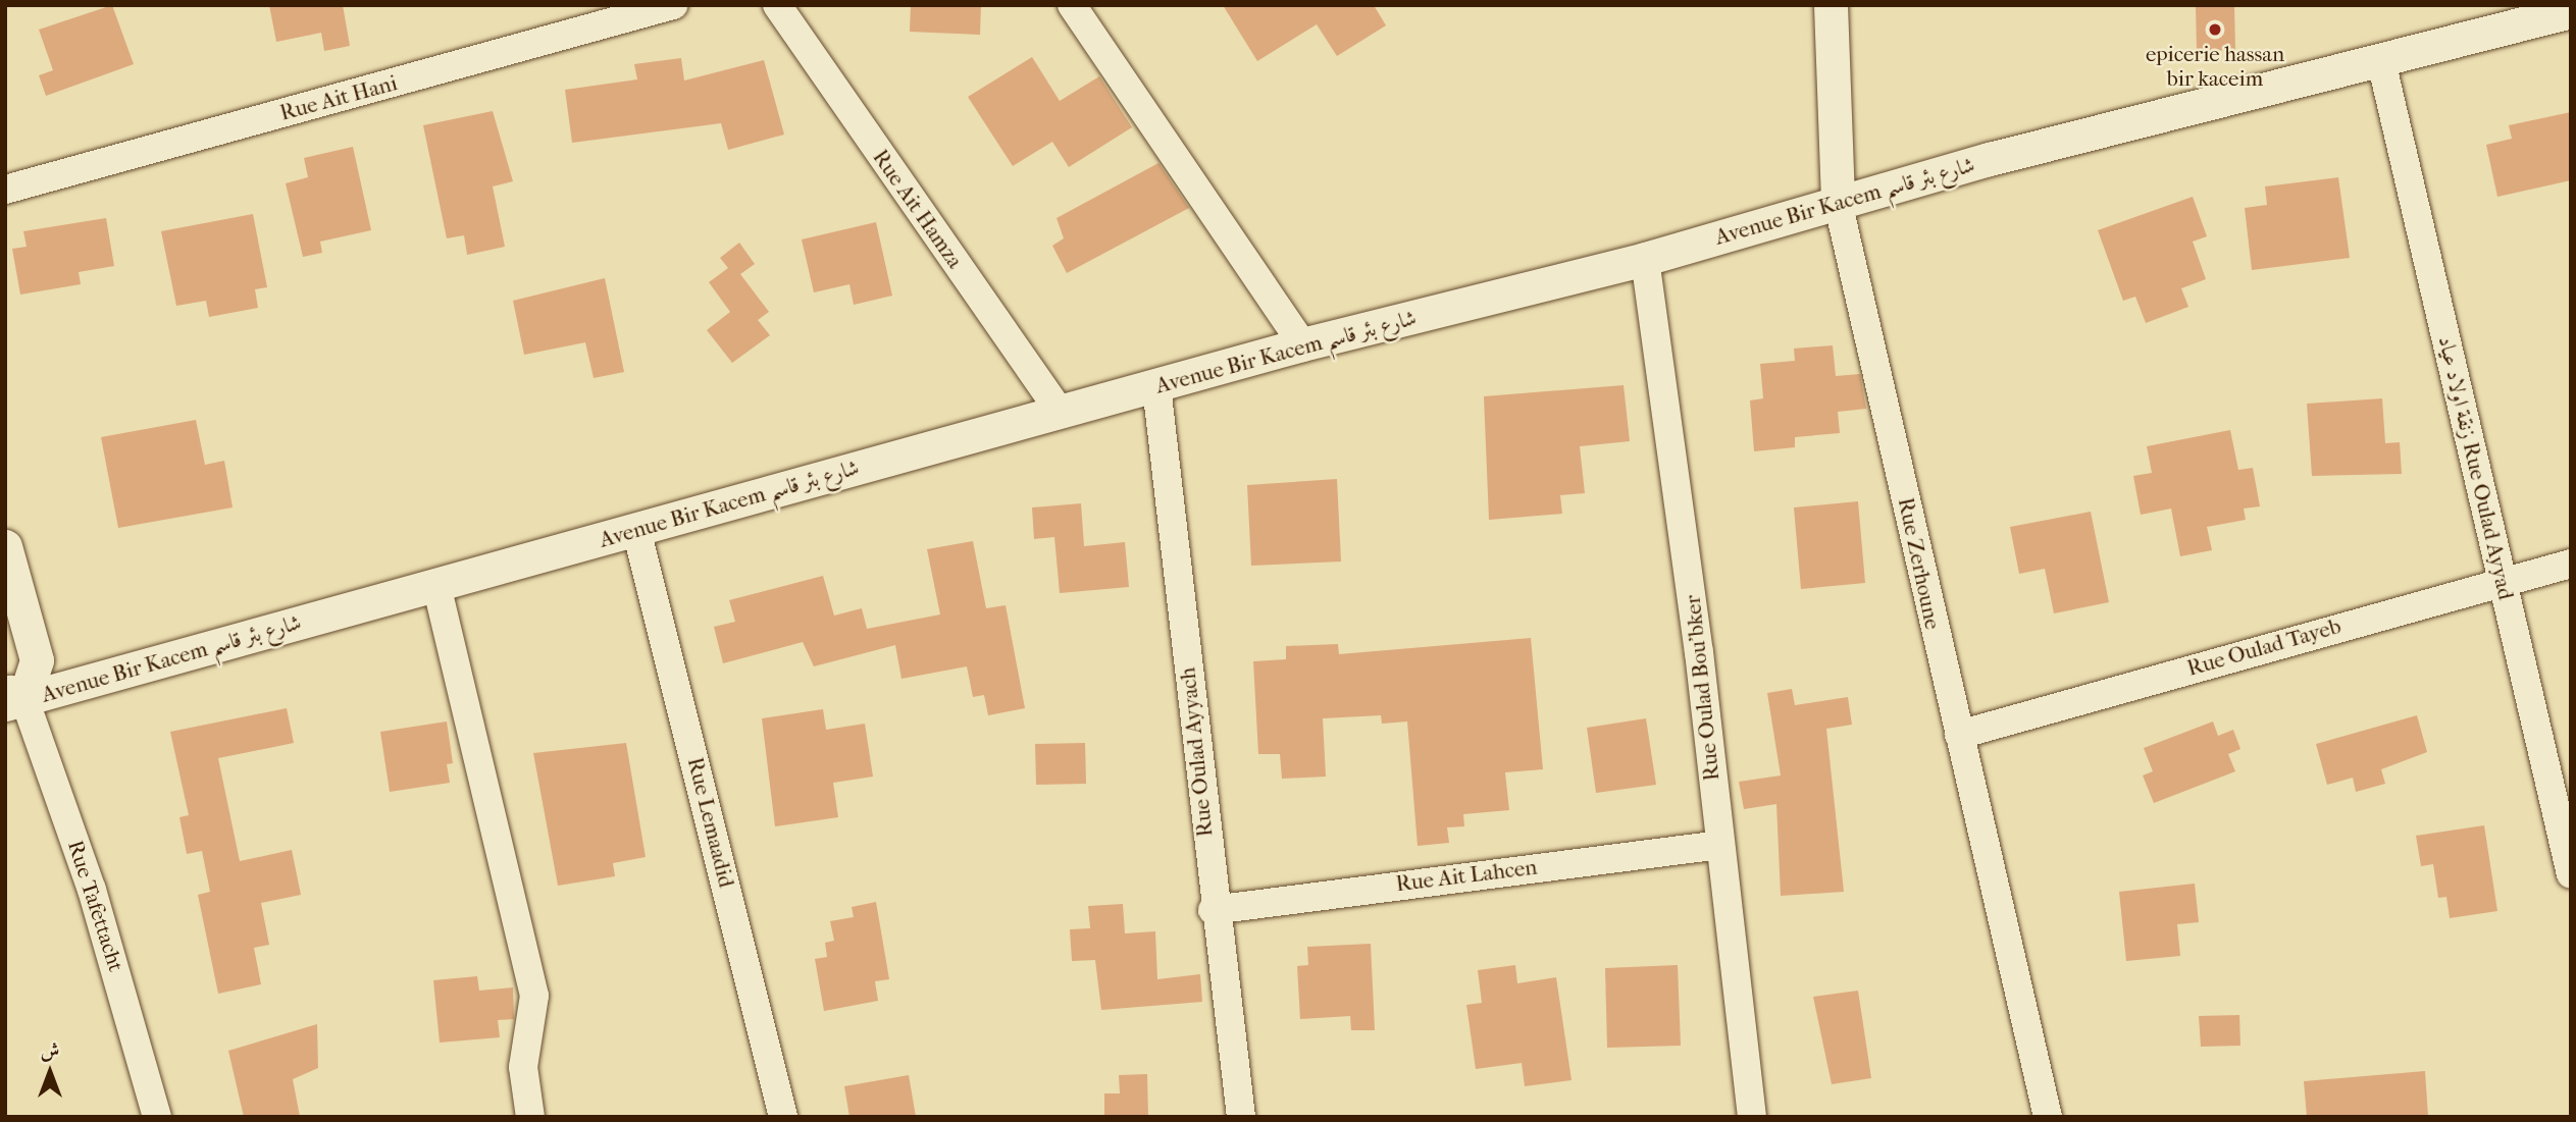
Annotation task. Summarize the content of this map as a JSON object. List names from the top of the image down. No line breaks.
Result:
{"streets":{"street":["Rue Ait Hani","Avenue Bir Kacem شارع بئر قاسم","Rue Ait Hamza","زنقة اولاد عياد Rue Oulad Ayyad","Rue Zerhoune","Rue Oulad Tayeb","Rue Oulad Bou'bker","Rue Oulad Ayyach","Rue Lemaadid","Rue Ait Lahcen","Rue Tafettacht"]},"crossings":[["Avenue Bir Kacem شارع بئر قاسم","Rue Ait Hamza"],["Avenue Bir Kacem شارع بئر قاسم","زنقة اولاد عياد Rue Oulad Ayyad"],["Avenue Bir Kacem شارع بئر قاسم","Rue Zerhoune"],["Avenue Bir Kacem شارع بئر قاسم","Rue Oulad Bou'bker"],["Avenue Bir Kacem شارع بئر قاسم","Rue Oulad Ayyach"],["Avenue Bir Kacem شارع بئر قاسم","Rue Lemaadid"],["Avenue Bir Kacem شارع بئر قاسم","Rue Tafettacht"],["زنقة اولاد عياد Rue Oulad Ayyad","Rue Oulad Tayeb"],["Rue Zerhoune","Rue Oulad Tayeb"],["Rue Oulad Bou'bker","Rue Ait Lahcen"],["Rue Oulad Ayyach","Rue Ait Lahcen"]],"places":["epicerie hassan bir kaceim"],"north":"top"}
